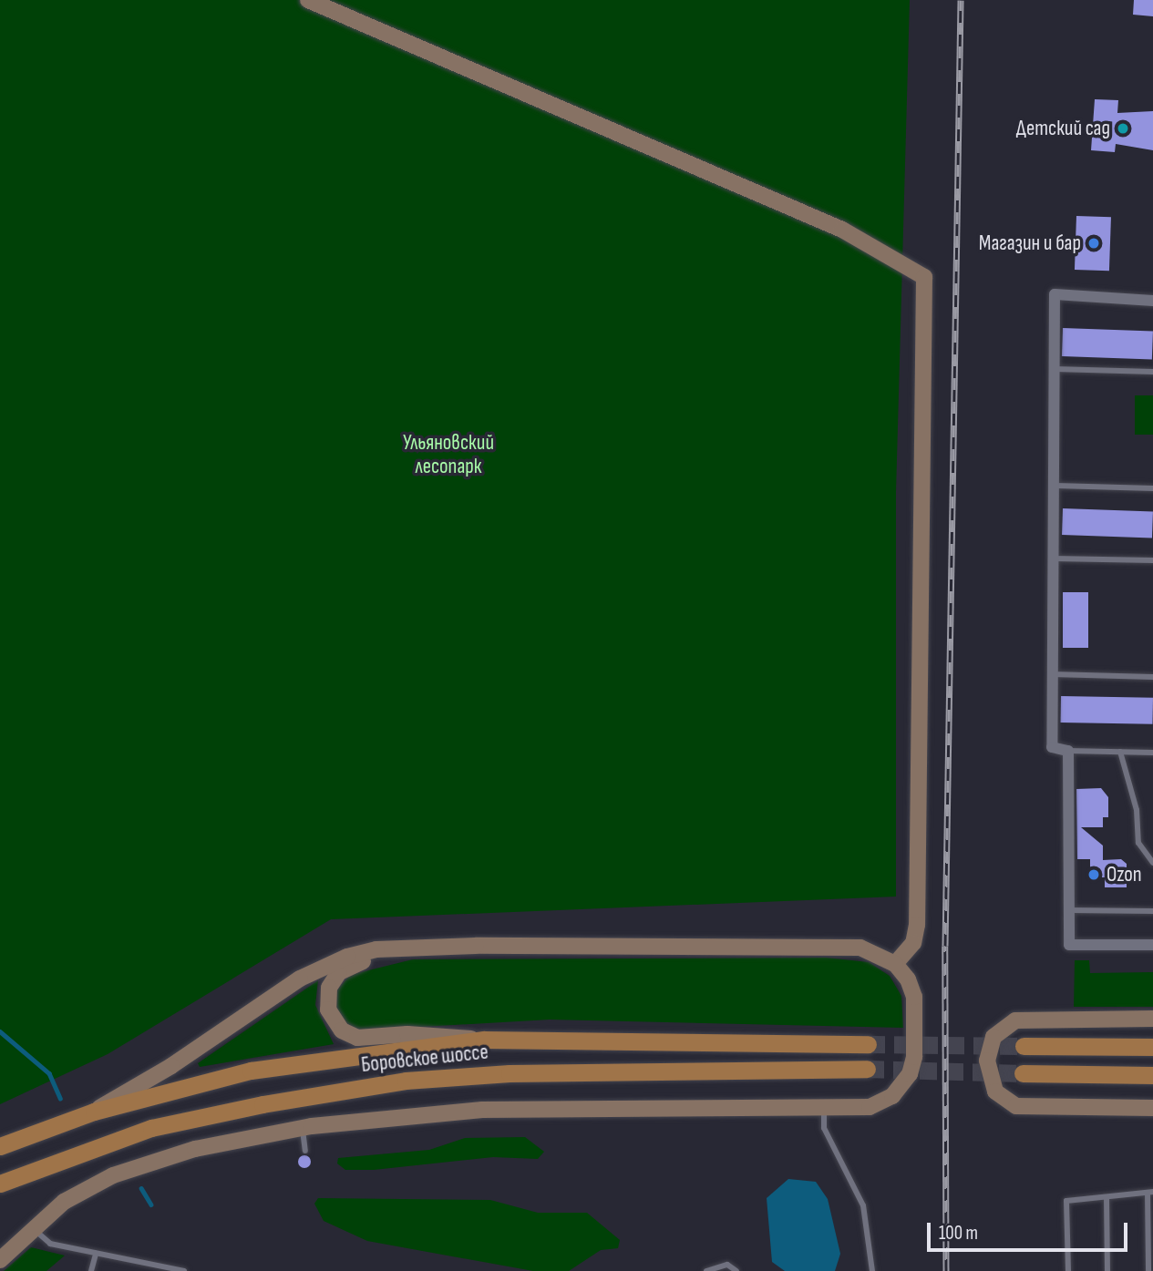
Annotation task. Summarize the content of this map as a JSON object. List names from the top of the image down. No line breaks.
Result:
{"streets":{"main road":["Боровское шоссе"]},"parks":["Ульяновский лесопарк"],"places":["Детский сад","Магазин и бар","Ozon"],"scale_bar":"100 m"}
